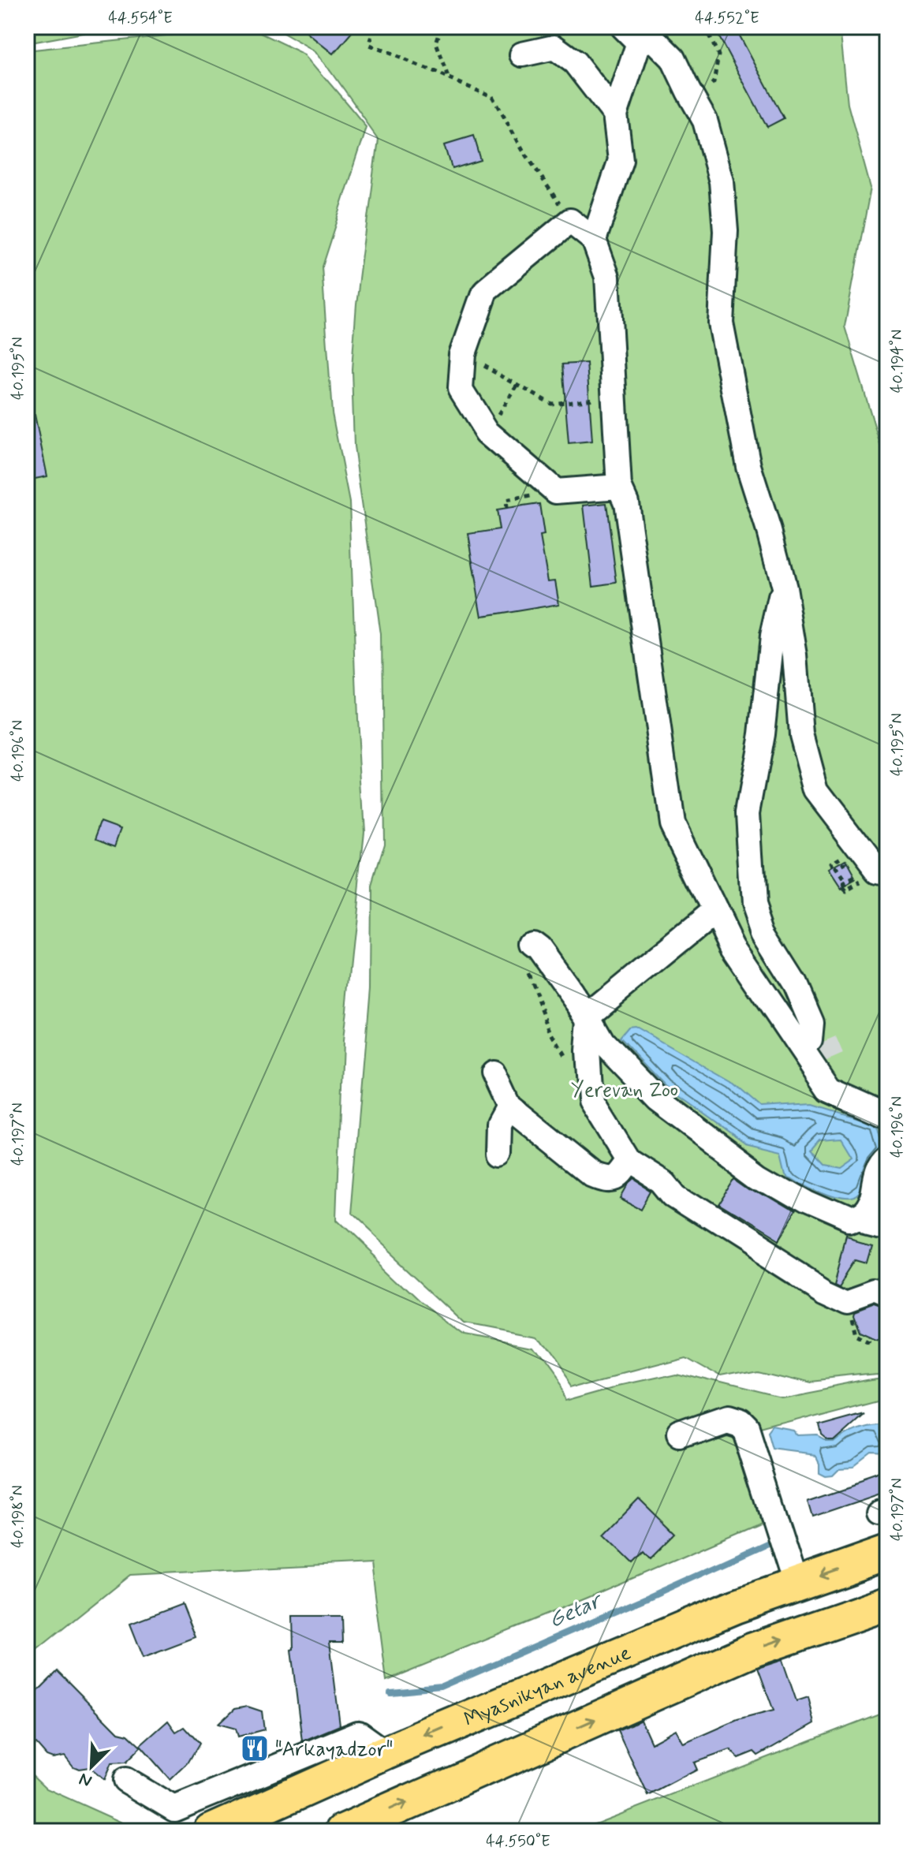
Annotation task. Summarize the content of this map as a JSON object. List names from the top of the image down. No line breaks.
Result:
{"streets":{"highway":["Myasnikyan avenue"]},"water":["Getar"],"parks":["Yerevan Zoo"],"places":{"restaurant":["\"Arkayadzor\""]},"north":"bottom left","coordinates":["44.554°E","44.552°E","40.194°N","40.195°N","40.196°N","40.197°N","40.198°N","44.550°E"]}
